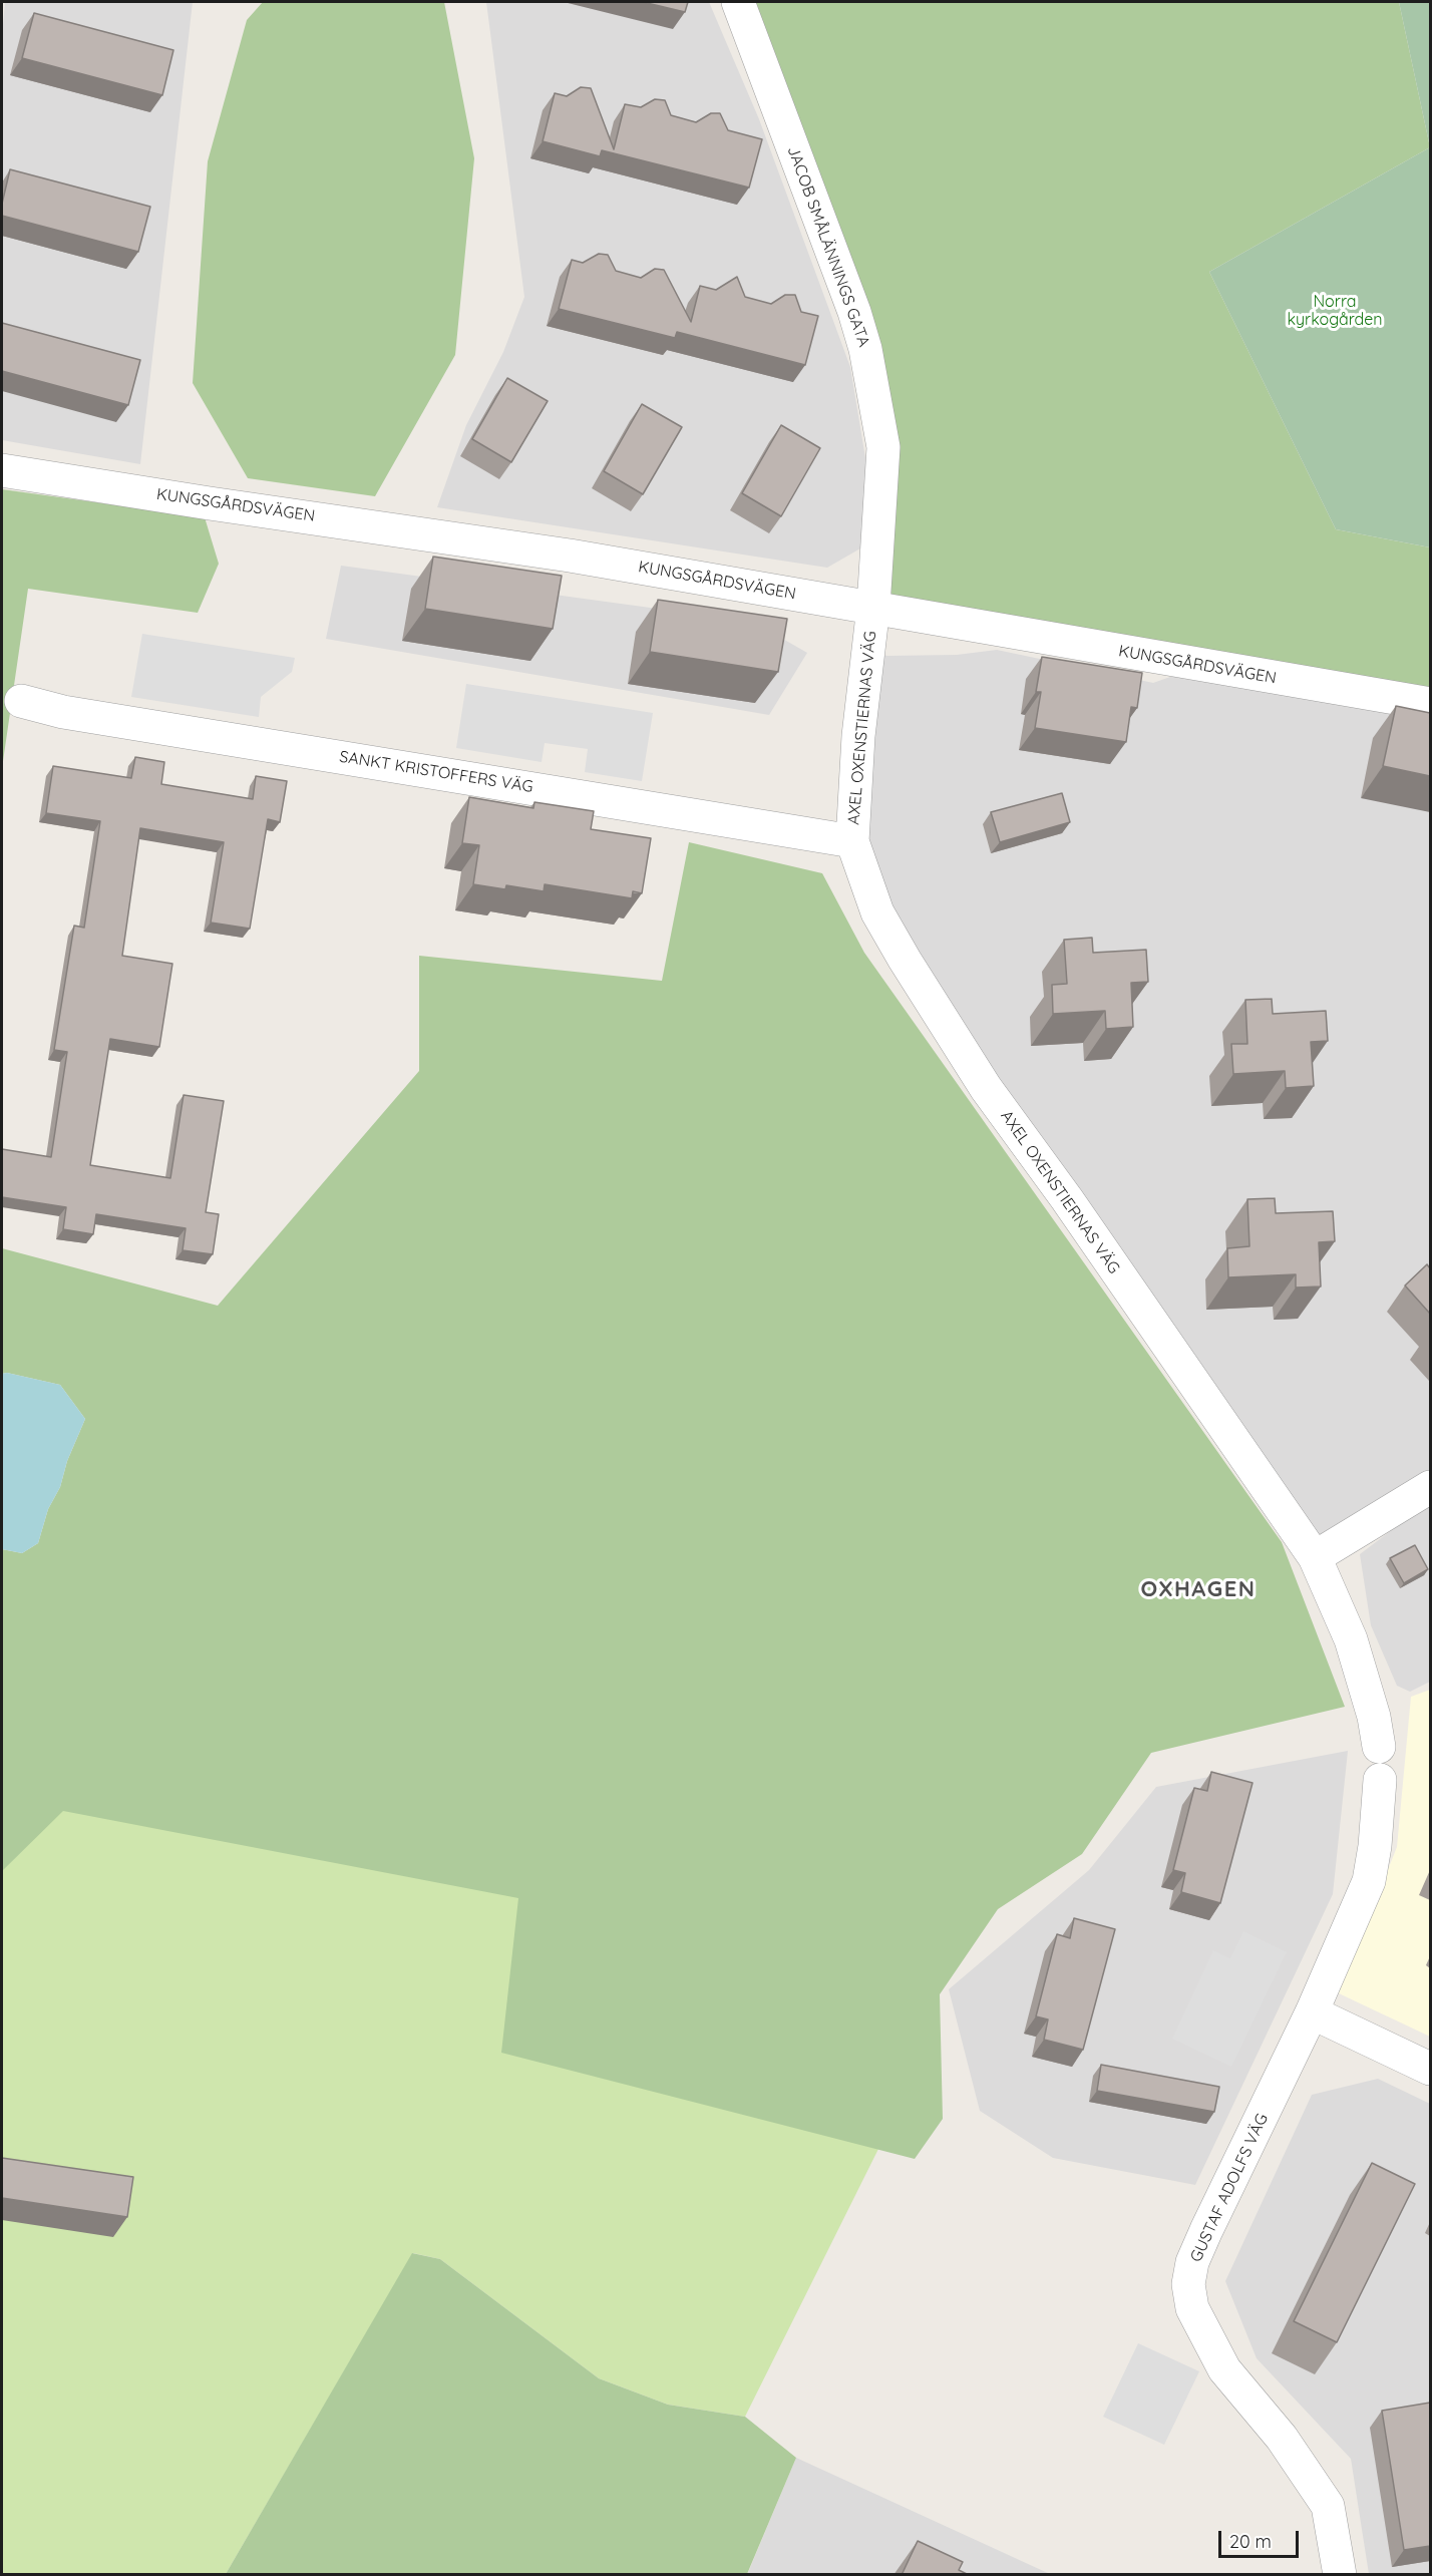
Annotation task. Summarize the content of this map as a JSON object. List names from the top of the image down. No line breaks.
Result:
{"streets":{"street":["JACOB SMÅLÄNNINGS GATA","KUNGSGÅRDSVÄGEN","AXEL OXENSTIERNAS VÄG","SANKT KRISTOFFERS VÄG","GUSTAF ADOLFS VÄG"]},"crossings":[["JACOB SMÅLÄNNINGS GATA","KUNGSGÅRDSVÄGEN"],["JACOB SMÅLÄNNINGS GATA","AXEL OXENSTIERNAS VÄG"],["KUNGSGÅRDSVÄGEN","AXEL OXENSTIERNAS VÄG"],["AXEL OXENSTIERNAS VÄG","SANKT KRISTOFFERS VÄG"]],"districts":["OXHAGEN"],"parks":["Norra kyrkogården"],"scale_bar":"20 m"}
